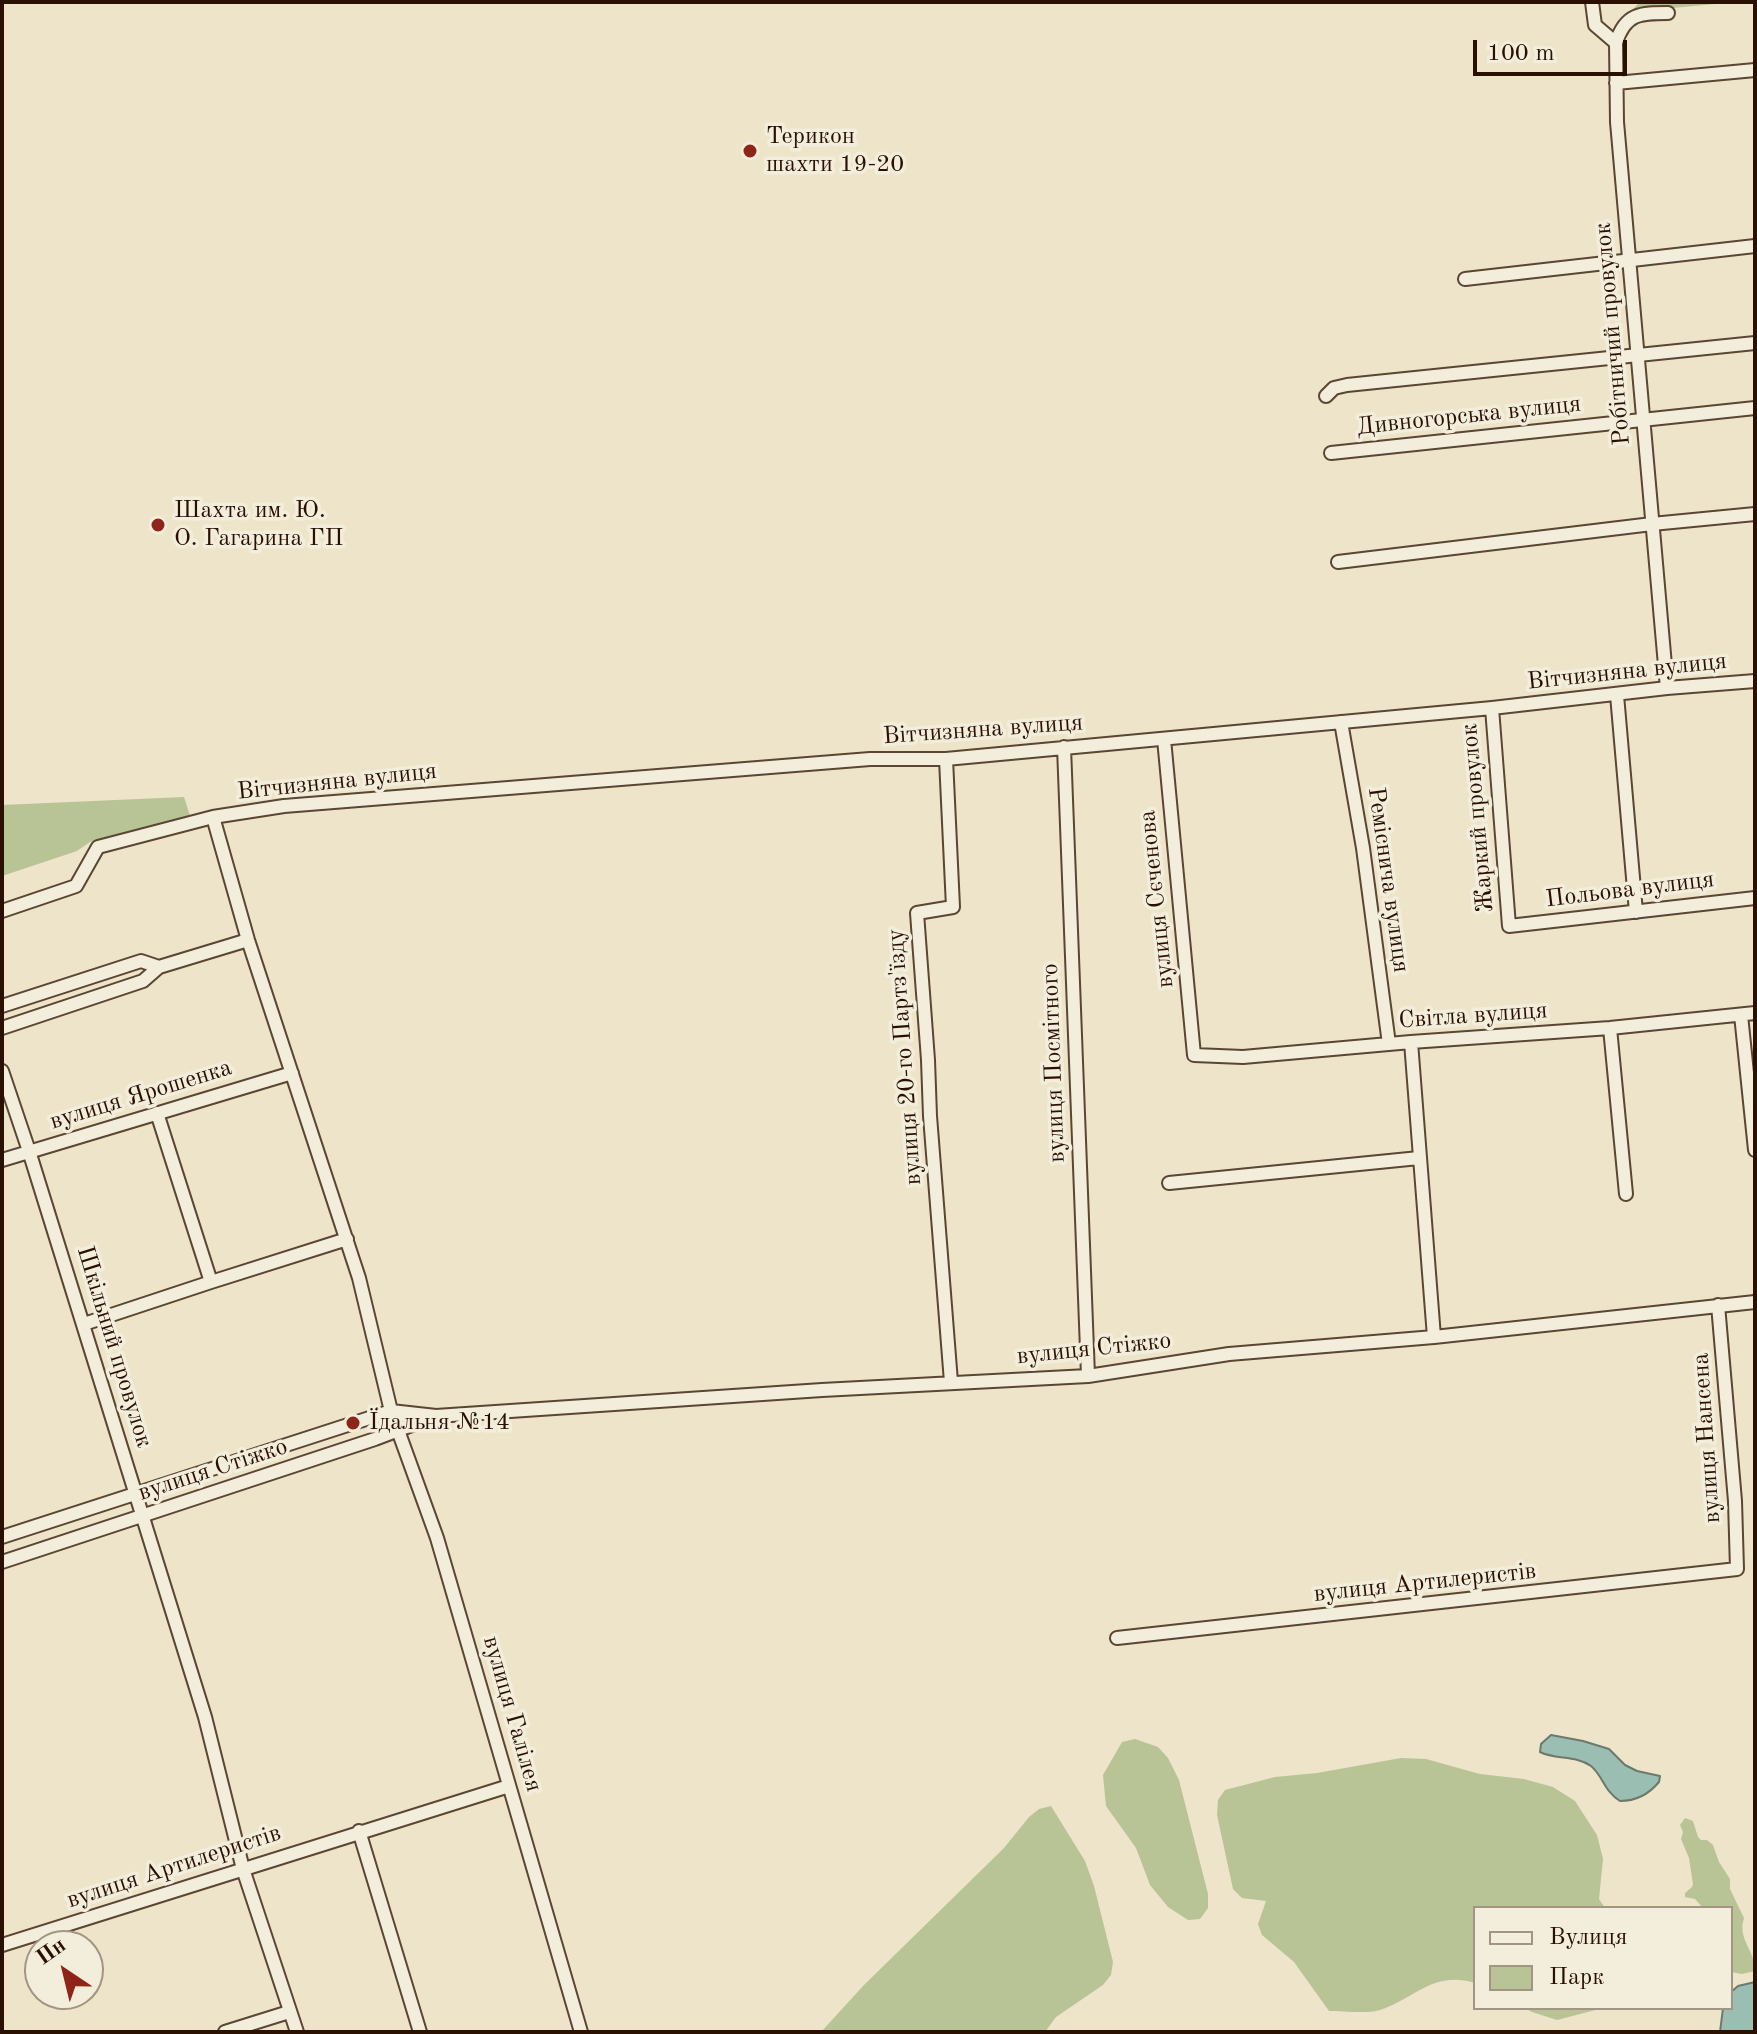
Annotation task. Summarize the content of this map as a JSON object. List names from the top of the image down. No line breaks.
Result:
{"streets":{"street":["Робітничий провулок","Дивногорська вулиця","Вітчизняна вулиця","Жаркий провулок","Реміснича вулиця","Польова вулиця","вулиця Сєченова","Світла вулиця","вулиця 20-го Партз'їзду","вулиця Посмітного","вулиця Ярошенка","Шкільний провулок","вулиця Стіжко","вулиця Нансена","вулиця Артилеристів","вулиця Галілея"]},"crossings":[["Робітничий провулок","Дивногорська вулиця"],["Робітничий провулок","Вітчизняна вулиця"],["Вітчизняна вулиця","Жаркий провулок"],["Вітчизняна вулиця","Реміснича вулиця"],["Вітчизняна вулиця","вулиця Сєченова"],["Вітчизняна вулиця","вулиця 20-го Партз'їзду"],["Вітчизняна вулиця","вулиця Посмітного"],["Вітчизняна вулиця","вулиця Галілея"],["Жаркий провулок","Польова вулиця"],["Реміснича вулиця","Світла вулиця"],["вулиця Сєченова","Світла вулиця"],["вулиця 20-го Партз'їзду","вулиця Стіжко"],["вулиця Посмітного","вулиця Стіжко"],["вулиця Ярошенка","Шкільний провулок"],["вулиця Ярошенка","вулиця Галілея"],["Шкільний провулок","вулиця Стіжко"],["Шкільний провулок","вулиця Артилеристів"],["вулиця Стіжко","вулиця Нансена"],["вулиця Стіжко","вулиця Галілея"],["вулиця Нансена","вулиця Артилеристів"],["вулиця Артилеристів","вулиця Галілея"]],"places":["Терикон шахти 19-20","Шахта им. Ю. О. Гагарина ГП","Їдальня №14"],"legend":["Вулиця","Парк"],"scale_bar":"100 m","north":"top left"}
